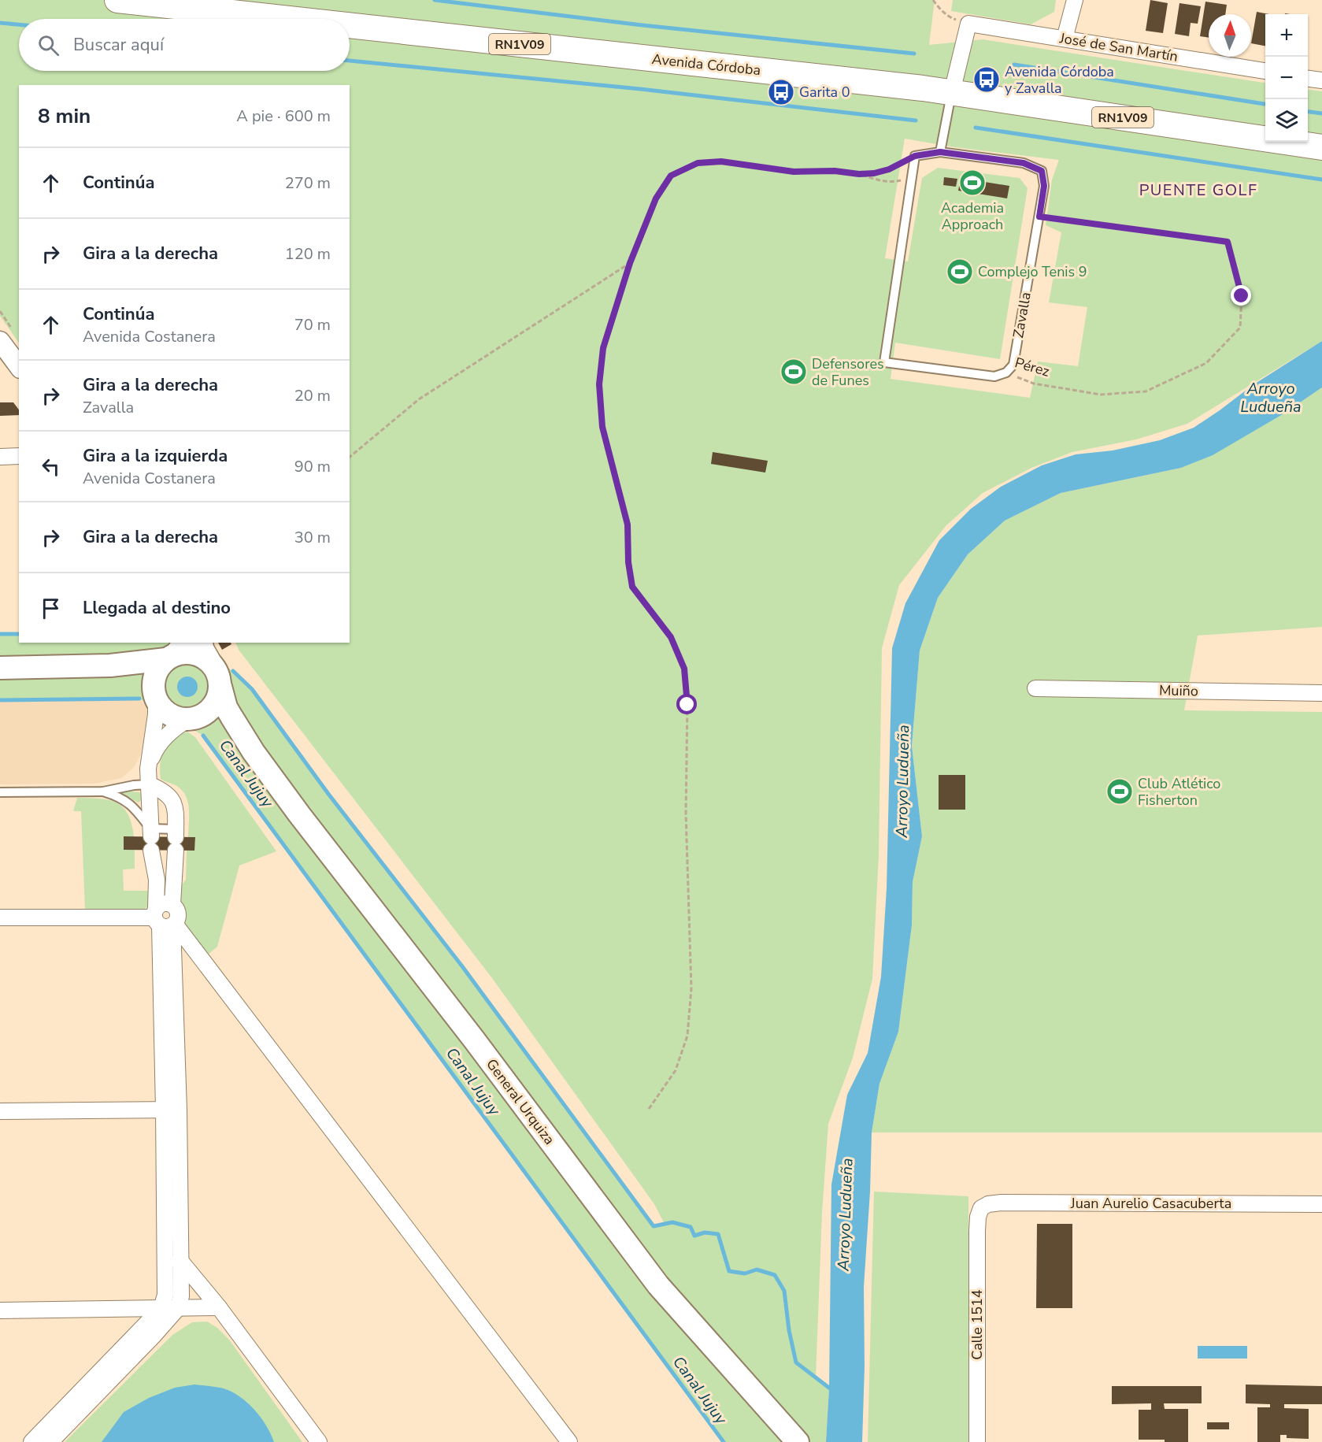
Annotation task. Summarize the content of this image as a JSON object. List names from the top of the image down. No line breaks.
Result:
{"streets":{"main road":["RN1V09","Avenida Córdoba","General Urquiza"],"street":["José de San Martín","Muiño","Juan Aurelio Casacuberta","Calle 1514"],"lane":["Zavalla","Pérez"]},"crossings":[["Zavalla","Pérez"],["Juan Aurelio Casacuberta","Calle 1514"]],"districts":["PUENTE GOLF"],"water":["Arroyo Ludueña","Canal Jujuy"],"places":{"bus stop":["Avenida Córdoba y Zavalla","Garita 0"],"sports":["Academia Approach","Complejo Tenis 9","Defensores de Funes","Club Atlético Fisherton"]},"north":"top","page":{"map_buttons":["+","−"],"search":"Buscar aquí","heading":["8 min","A pie · 600 m"],"list":[["Continúa","270 m"],["Gira a la derecha","120 m"],["Continúa","Avenida Costanera","70 m"],["Gira a la derecha","Zavalla","20 m"],["Gira a la izquierda","Avenida Costanera","90 m"],["Gira a la derecha","30 m"],"Llegada al destino"]}}
